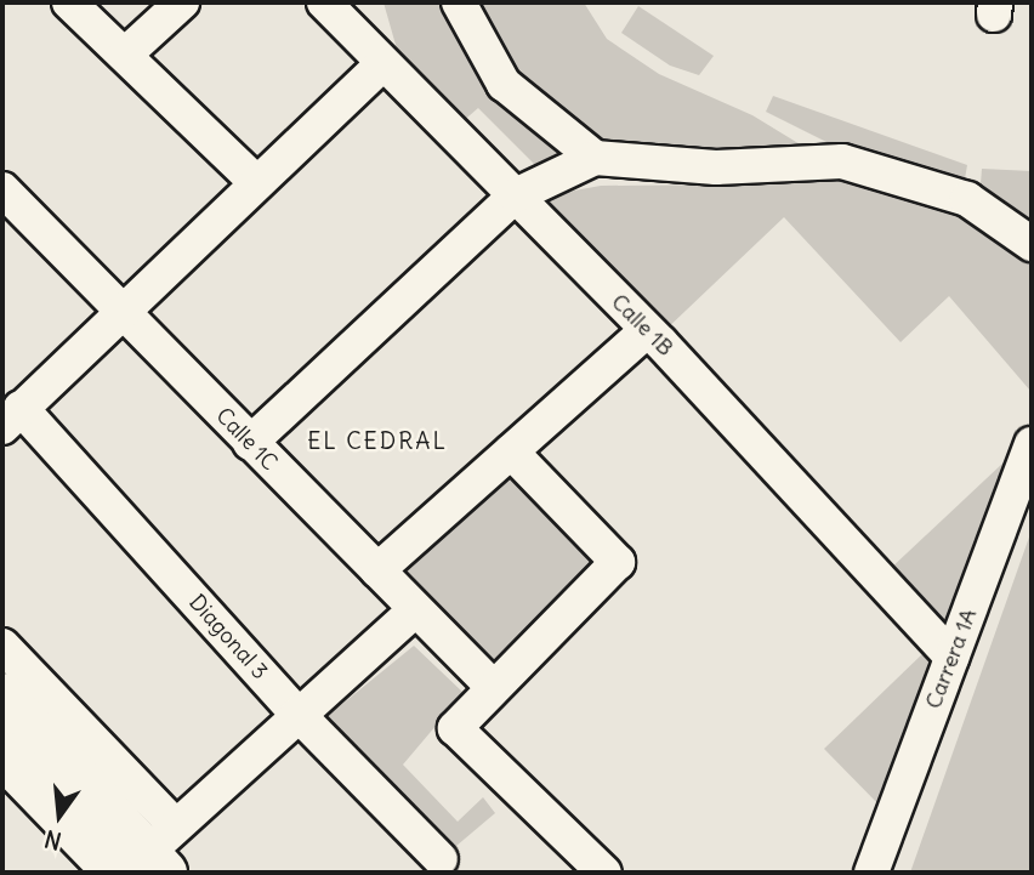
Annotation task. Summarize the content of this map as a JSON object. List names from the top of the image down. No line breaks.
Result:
{"streets":{"street":["Calle 1B","Calle 1C","Diagonal 3","Carrera 1A"]},"crossings":[["Calle 1B","Carrera 1A"]],"districts":["EL CEDRAL"],"north":"bottom"}
